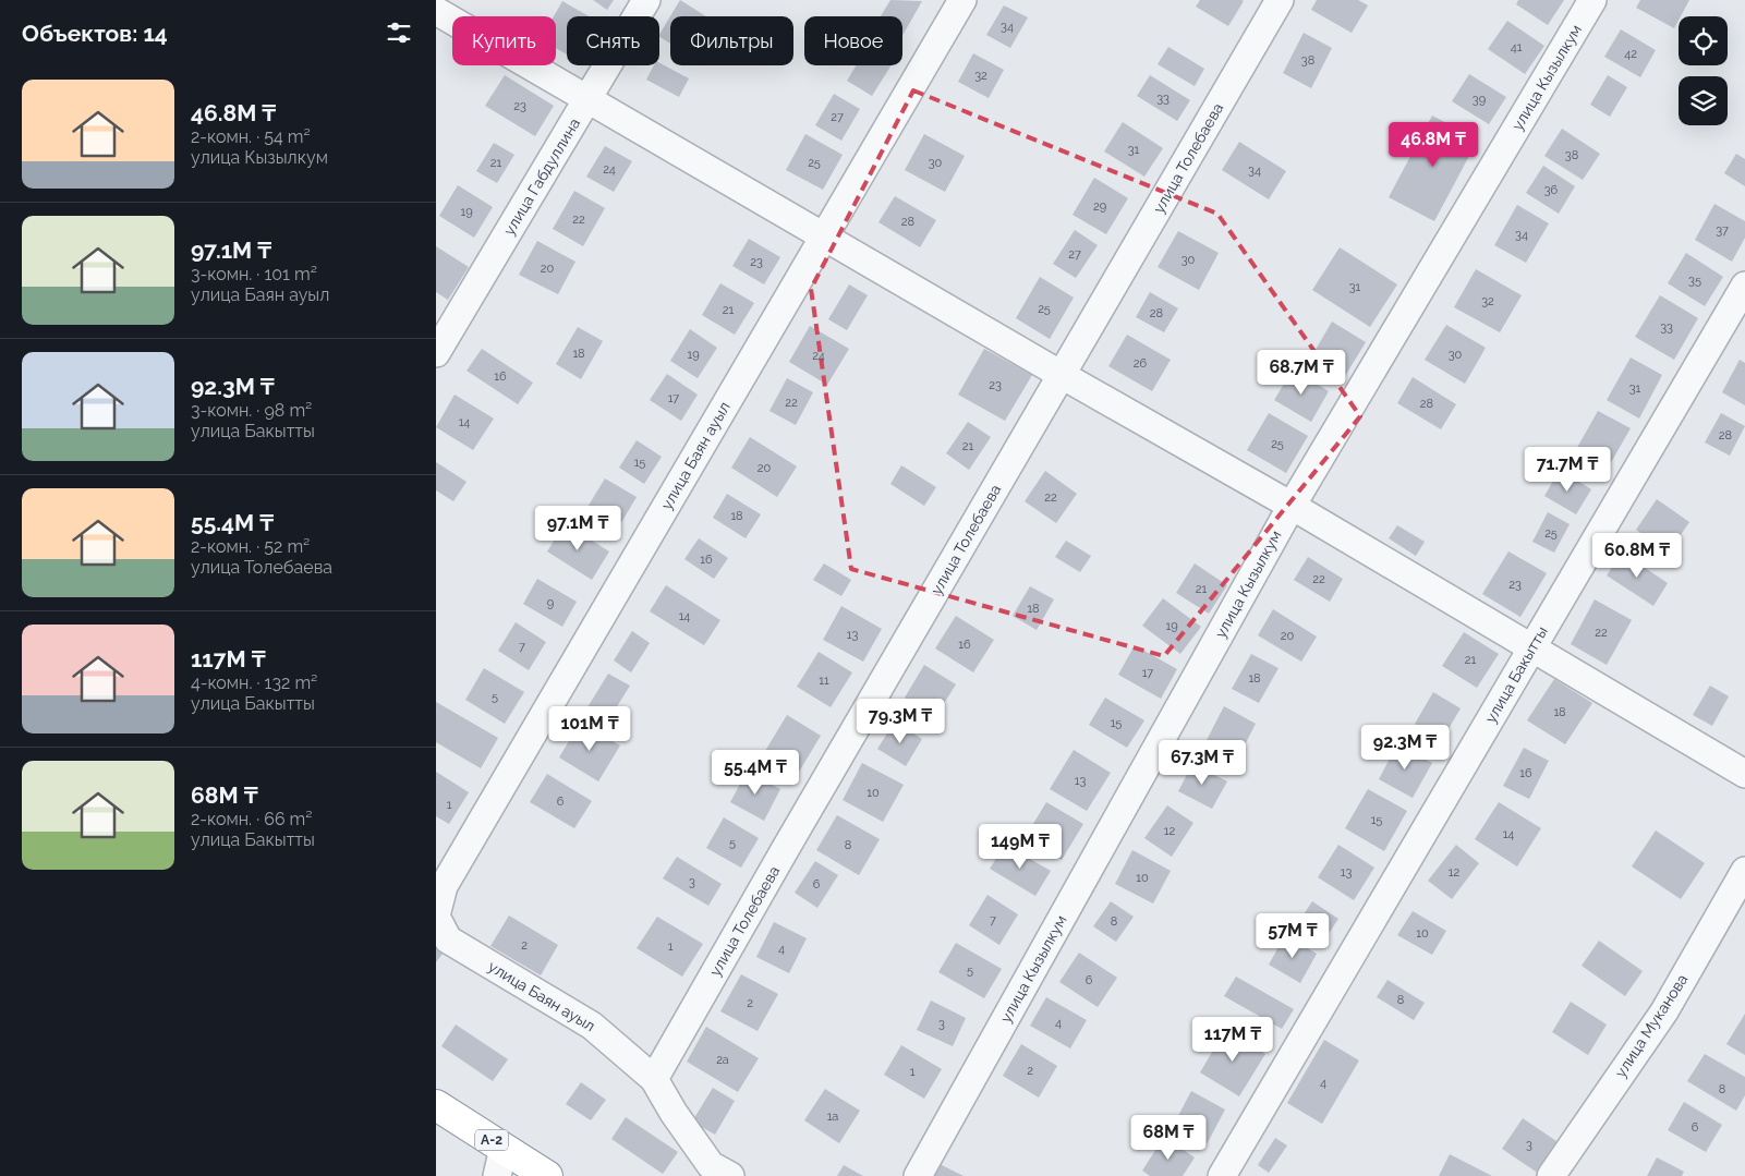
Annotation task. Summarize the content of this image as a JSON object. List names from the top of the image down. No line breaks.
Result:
{"streets":{"highway":["A-2"],"street":["улица Кызылкум","улица Толебаева","улица Габдуллина","улица Баян ауыл","улица Бакытты","улица Муканова"]},"crossings":[["улица Толебаева","улица Баян ауыл"]],"house_numbers":["34","41","42","38","32","33","39","23","27","31","38","21","25","30","24","34","36","29","19","22","28","37","34","27","30","23","20","35","31","32","25","21","28","33","18","19","30","24","26","16","23","31","17","22","28","14","28","25","21","15","20","22","18","25","16","22","23","21","9","18","14","19","22","13","20","16","7","21","17","18","11","5","18","15","16","13","10","6","1","15","12","14","5","8","13","12","10","3","6","7","8","10","2","1","4","5","6","8","2","4","3","2а","2","1","4","8","1а","6","3"],"page":{"heading":"Объектов: 14","chip":["Купить","Снять","Фильтры","Новое"],"list":[{"name":"46.8M ₸","note":"2-комн. · 54 m² · улица Кызылкум"},{"name":"97.1M ₸","note":"3-комн. · 101 m² · улица Баян ауыл"},{"name":"92.3M ₸","note":"3-комн. · 98 m² · улица Бакытты"},{"name":"55.4M ₸","note":"2-комн. · 52 m² · улица Толебаева"},{"name":"117M ₸","note":"4-комн. · 132 m² · улица Бакытты"},{"name":"68M ₸","note":"2-комн. · 66 m² · улица Бакытты"}],"price":["46.8M ₸","68.7M ₸","71.7M ₸","97.1M ₸","60.8M ₸","79.3M ₸","101M ₸","92.3M ₸","67.3M ₸","55.4M ₸","149M ₸","57M ₸","117M ₸","68M ₸"]}}
